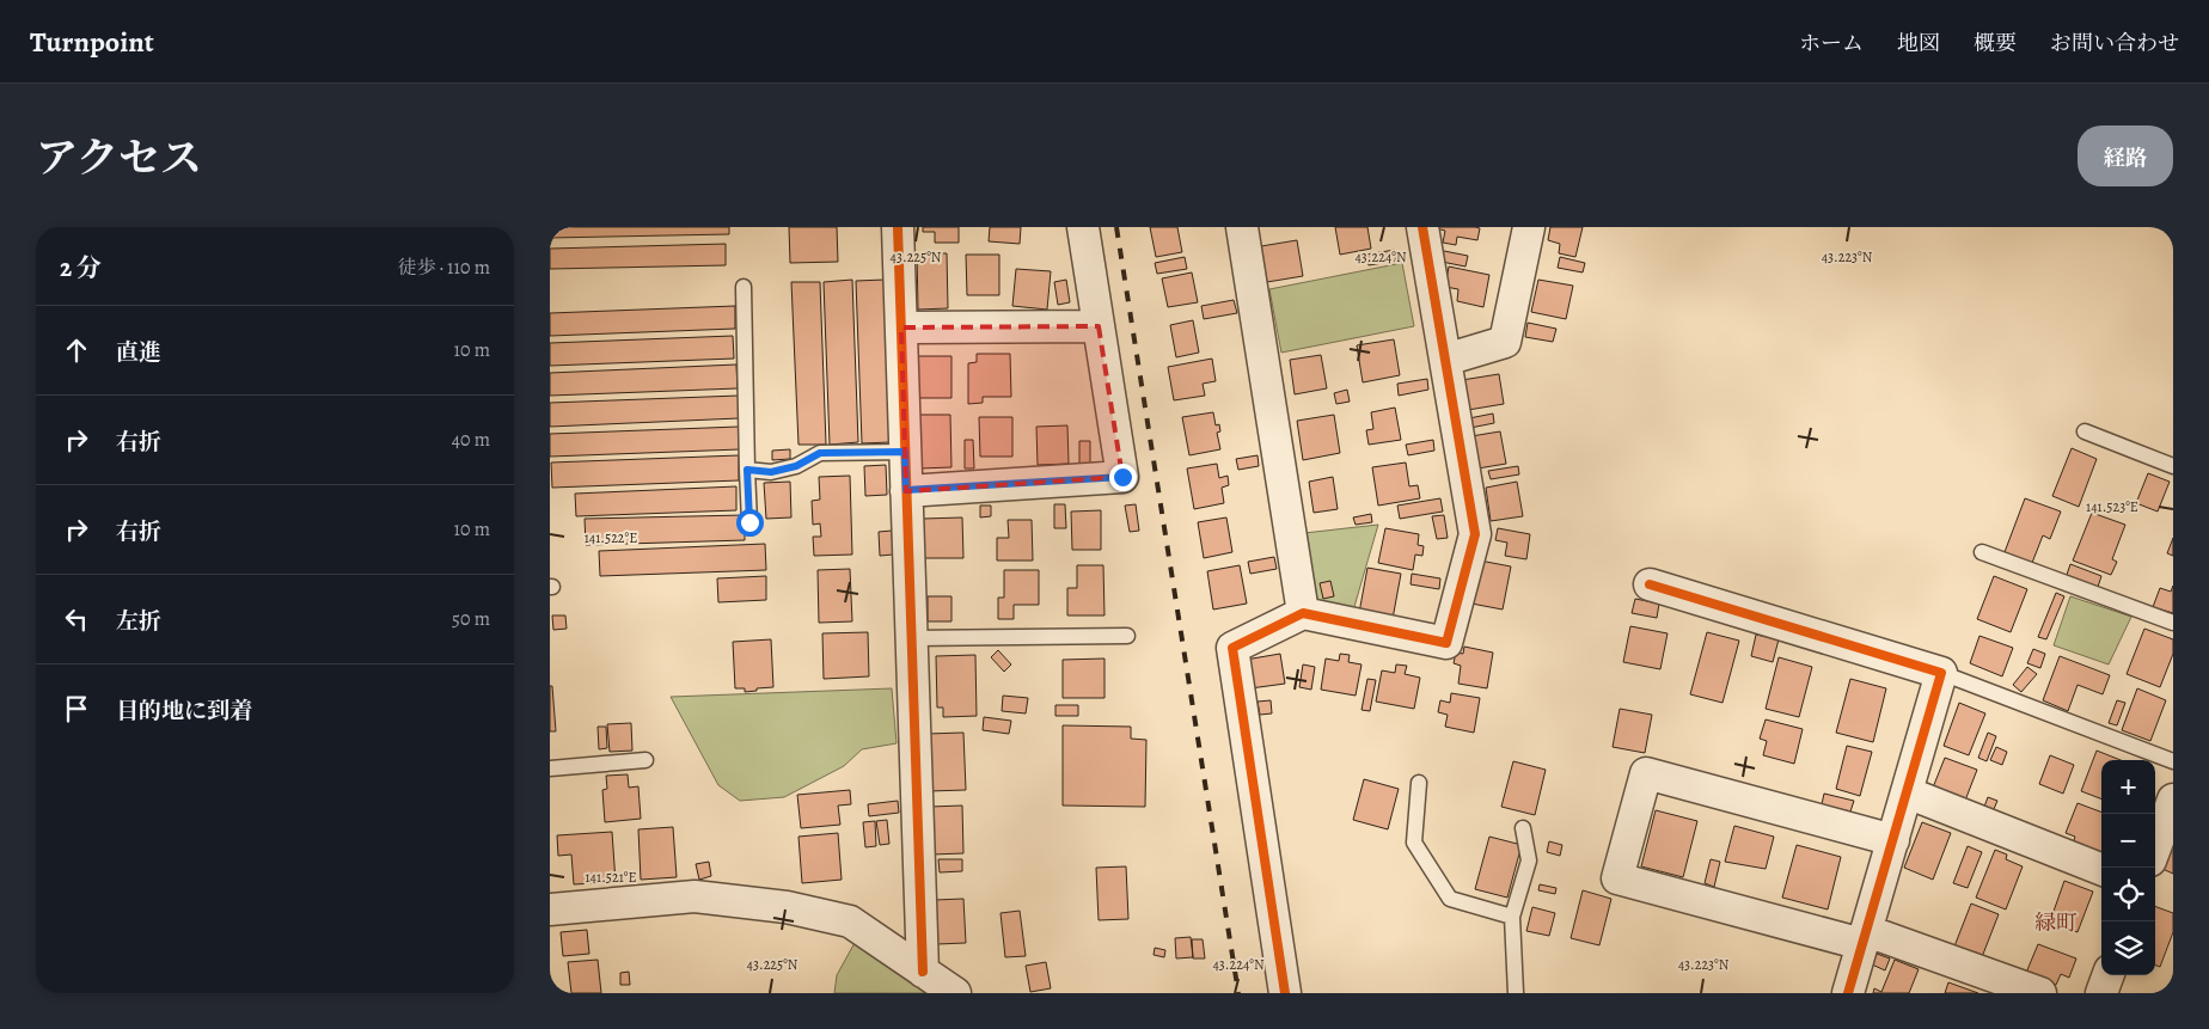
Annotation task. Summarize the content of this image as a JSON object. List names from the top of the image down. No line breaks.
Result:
{"districts":["緑町"],"page":{"header":"Turnpoint","nav":["ホーム","地図","概要","お問い合わせ"],"title":"アクセス","buttons":"経路","heading":["2 分","徒歩 · 110 m"],"list":[["直進","10 m"],["右折","40 m"],["右折","10 m"],["左折","50 m"],"目的地に到着"],"map_buttons":["+","−"]},"coordinates":["43.225°N","43.224°N","43.223°N","141.523°E","141.522°E","141.521°E"]}
